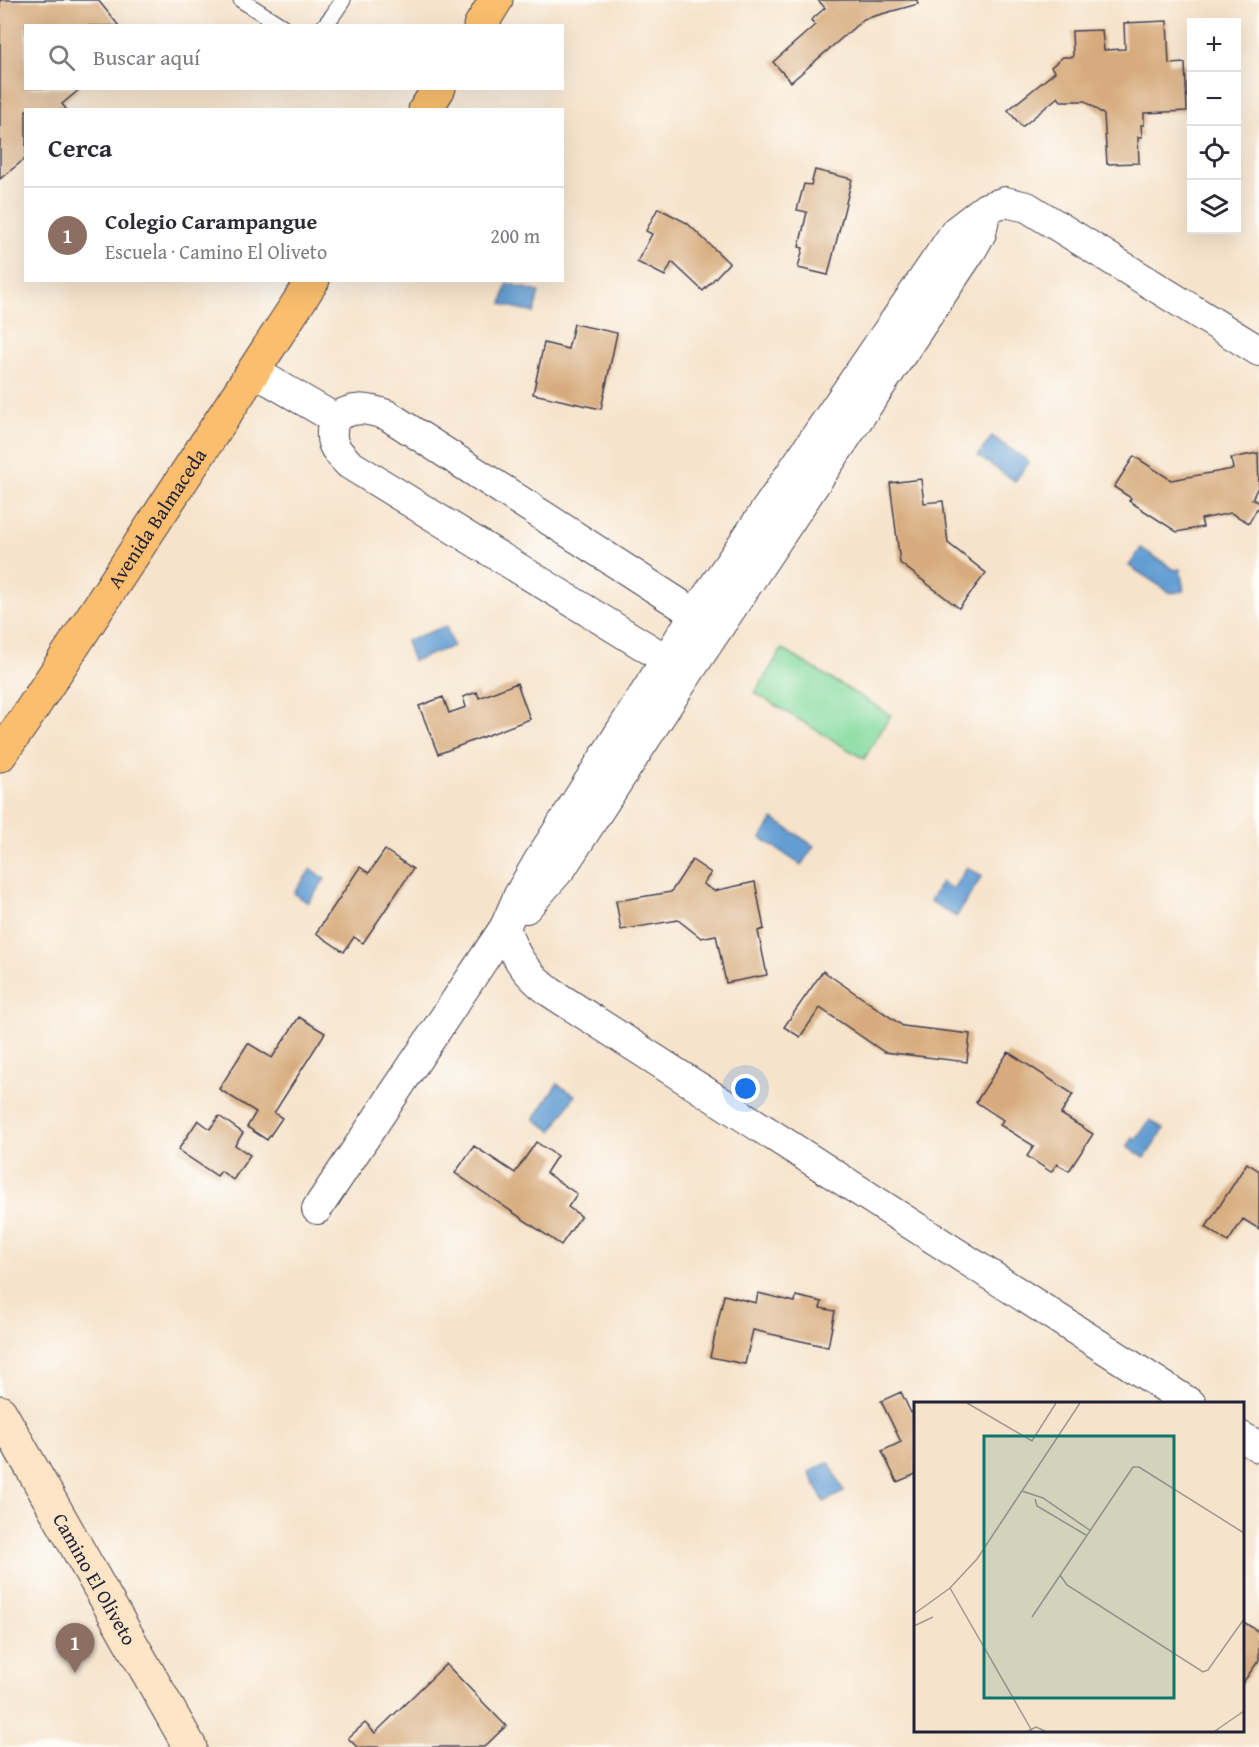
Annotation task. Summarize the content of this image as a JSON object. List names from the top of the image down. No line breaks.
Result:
{"streets":{"main road":["Avenida Balmaceda","Camino El Oliveto"]},"page":{"map_buttons":["+","−"],"search":"Buscar aquí","heading":"Cerca","list":[{"mark":"1","name":"Colegio Carampangue","note":"Escuela · Camino El Oliveto","value":"200 m"}],"pins":"1"}}
